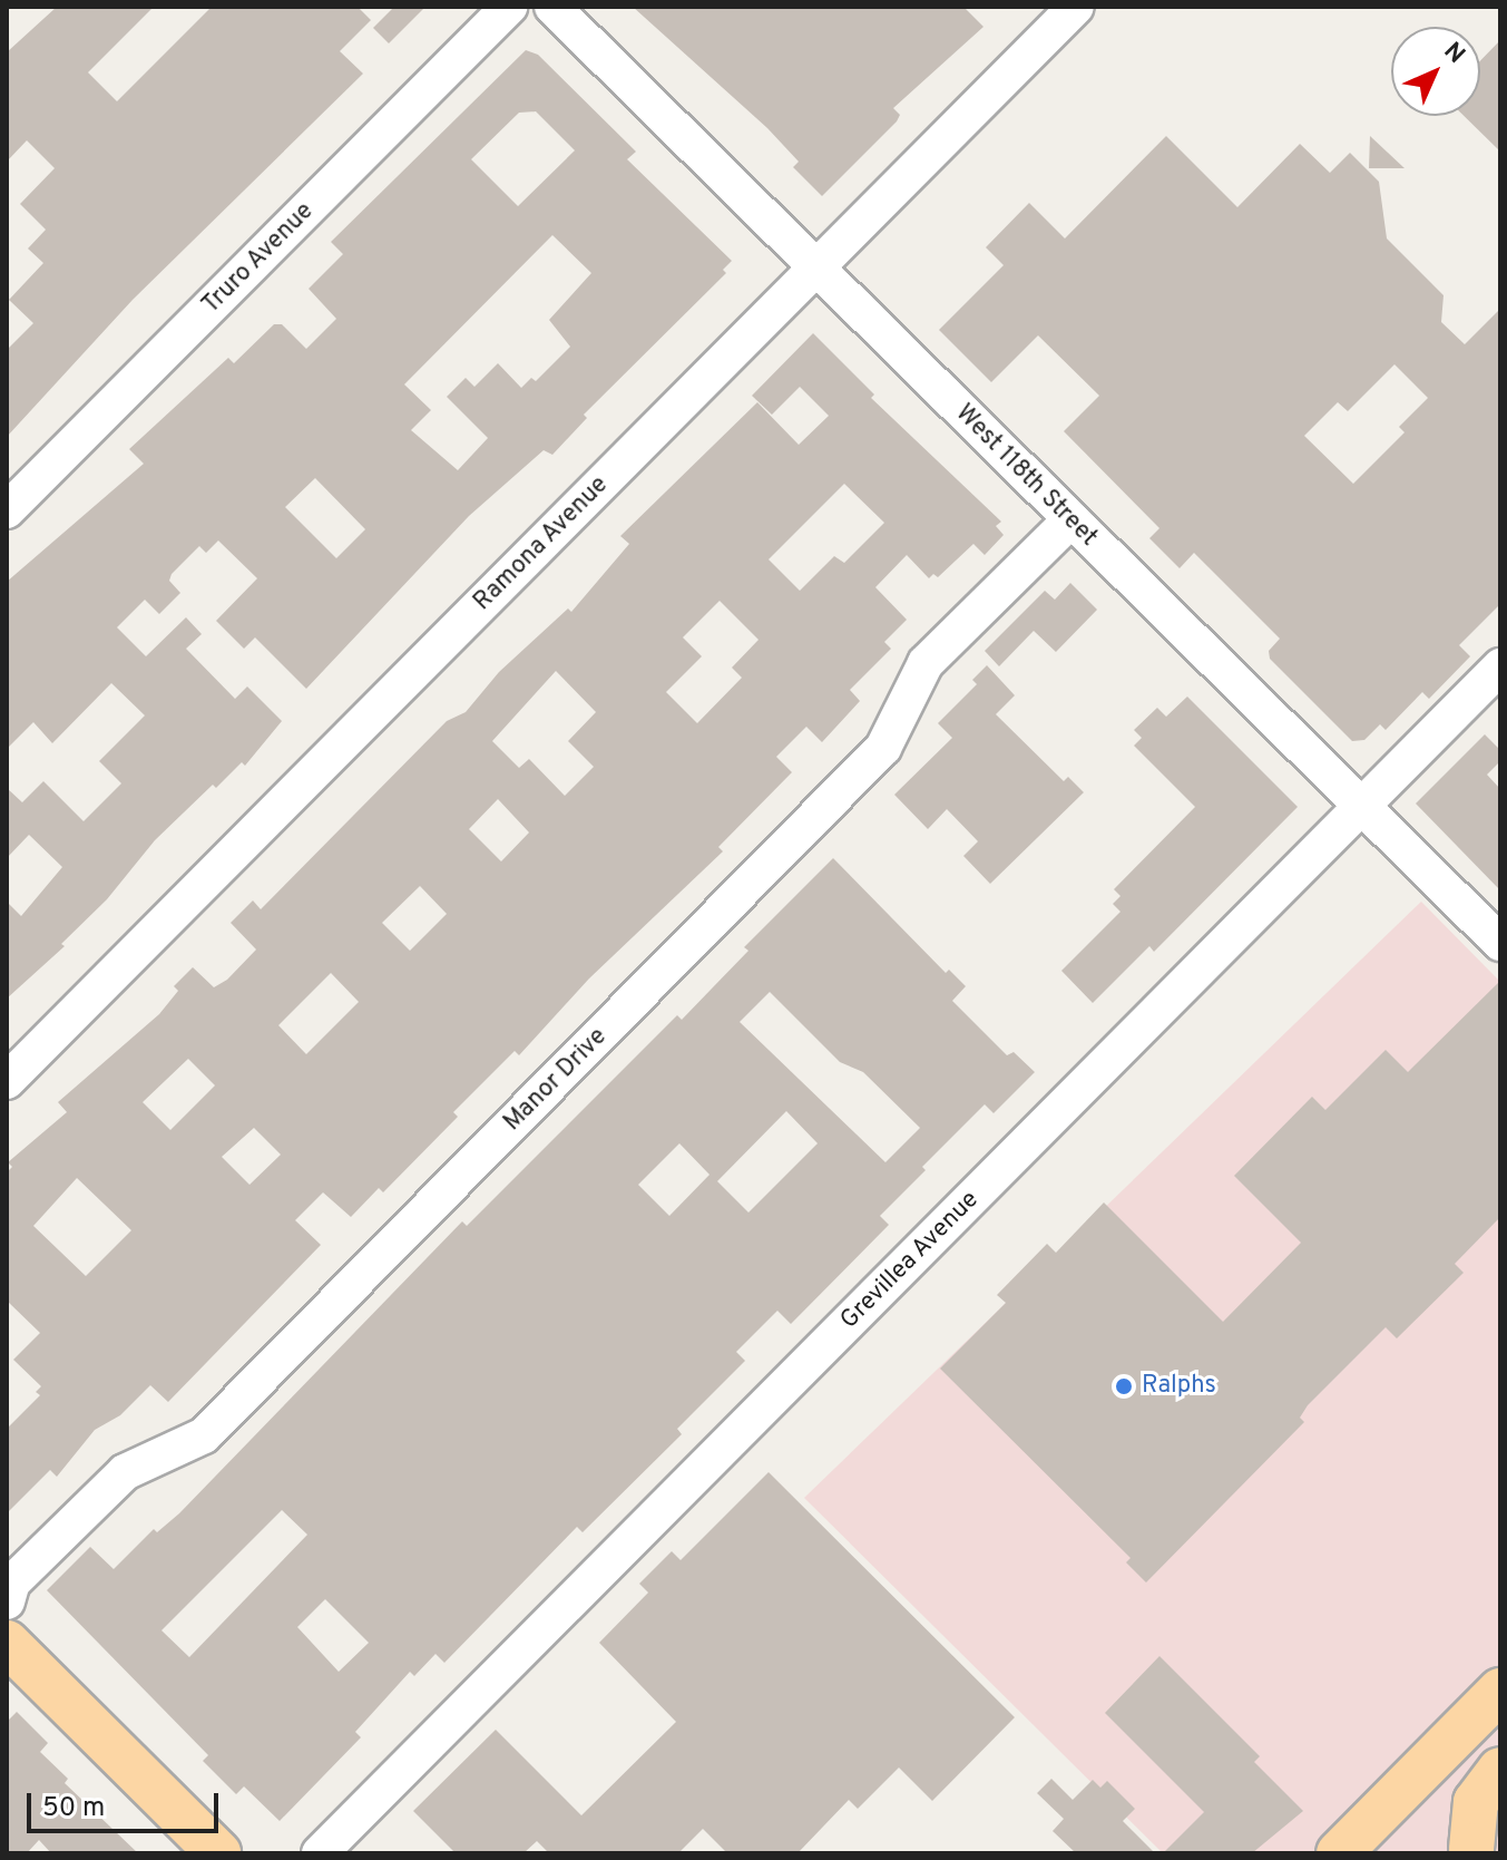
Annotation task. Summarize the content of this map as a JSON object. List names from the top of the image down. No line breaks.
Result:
{"streets":{"street":["Truro Avenue","West 118th Street","Ramona Avenue","Manor Drive","Grevillea Avenue"]},"crossings":[["West 118th Street","Ramona Avenue"],["West 118th Street","Manor Drive"],["West 118th Street","Grevillea Avenue"]],"places":["Ralphs"],"scale_bar":"50 m","north":"top right"}
